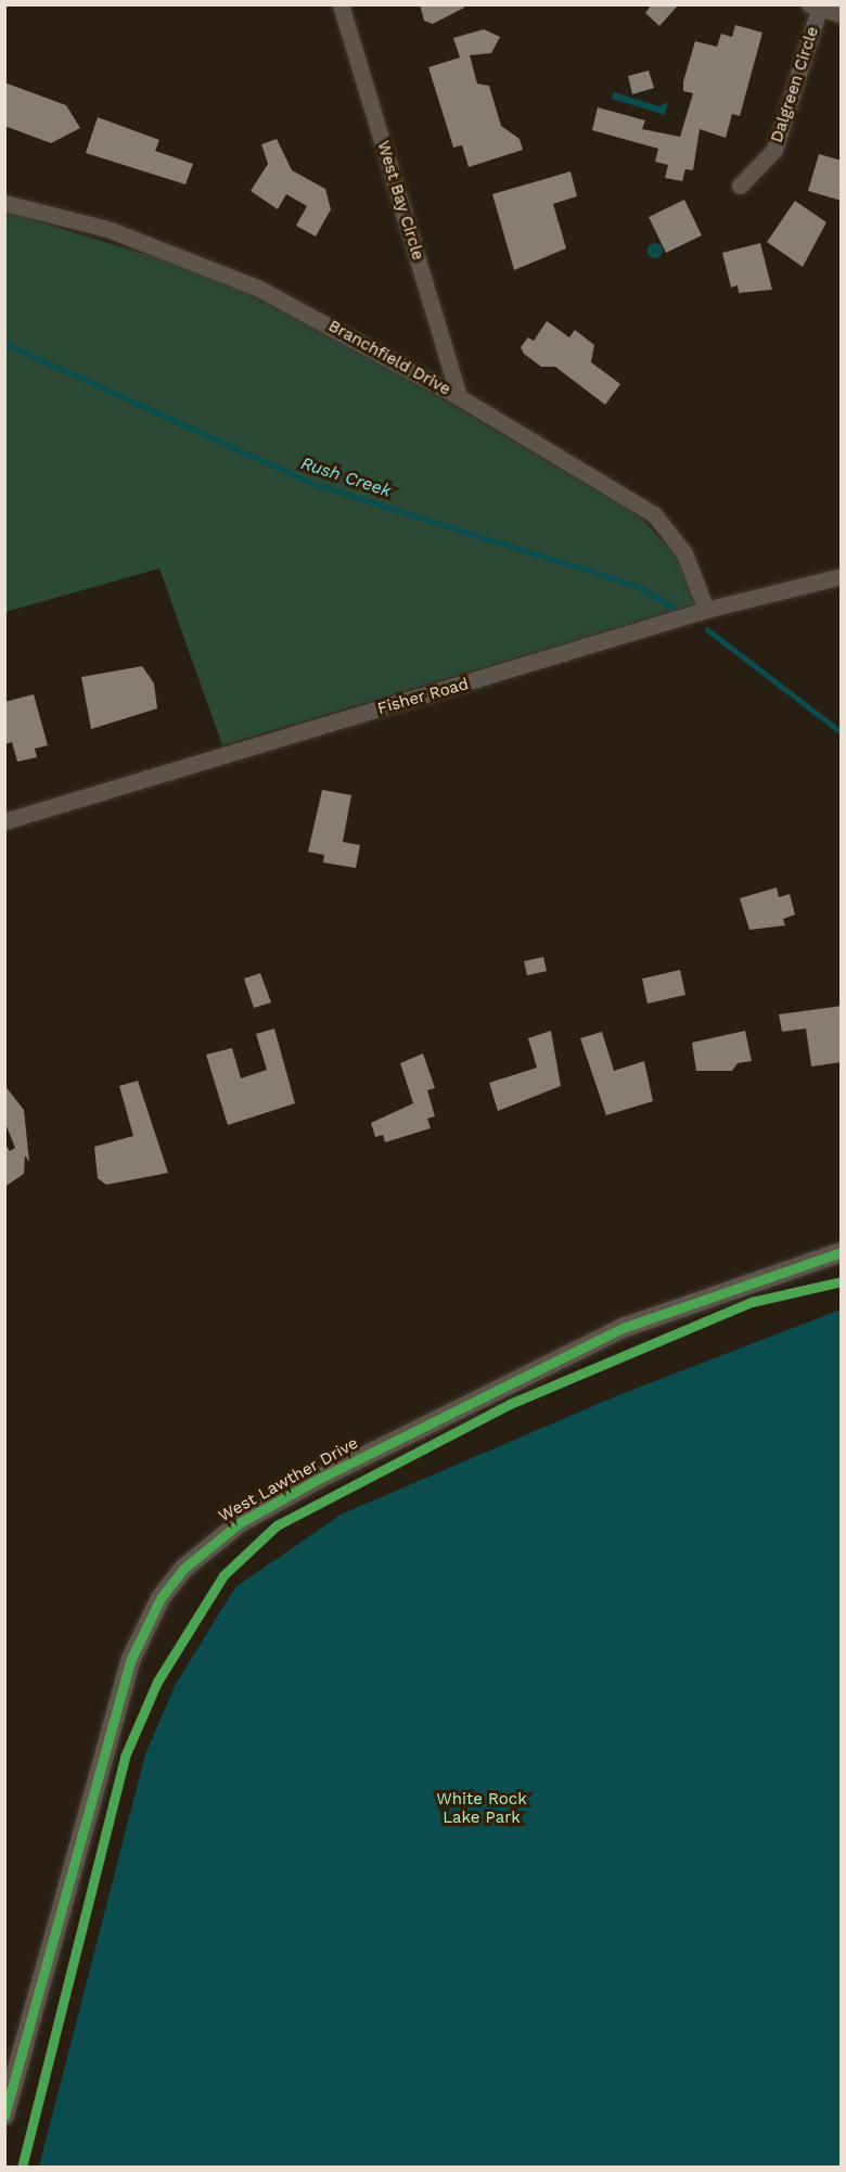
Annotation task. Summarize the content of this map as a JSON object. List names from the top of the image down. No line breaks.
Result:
{"streets":{"street":["Dalgreen Circle","West Bay Circle","Branchfield Drive","Fisher Road","West Lawther Drive"]},"crossings":[["West Bay Circle","Branchfield Drive"],["Branchfield Drive","Fisher Road"]],"water":["Rush Creek"],"parks":["White Rock Lake Park"]}
